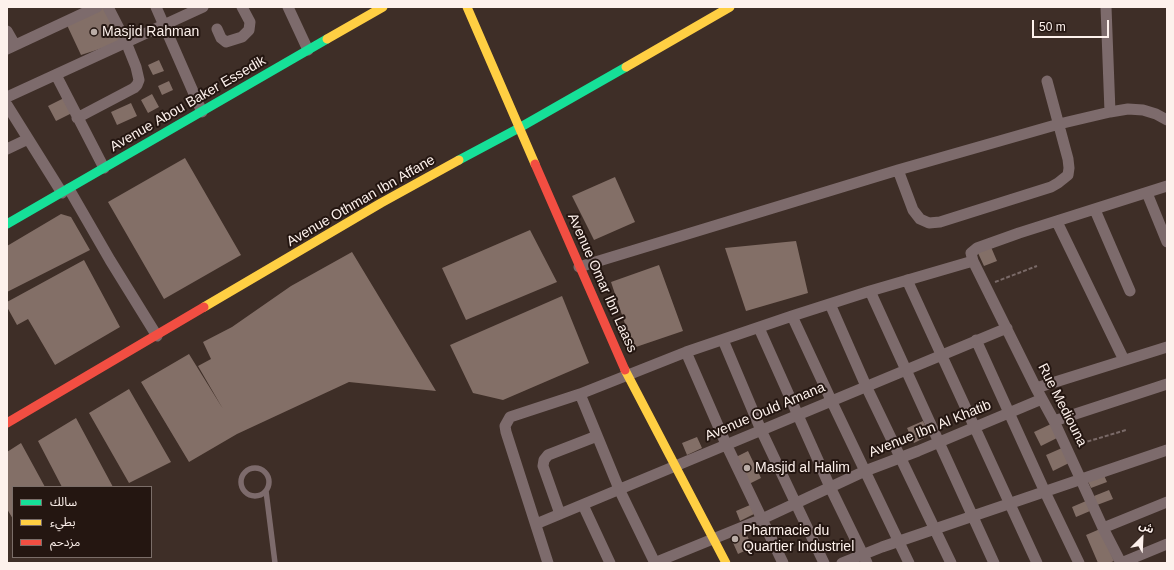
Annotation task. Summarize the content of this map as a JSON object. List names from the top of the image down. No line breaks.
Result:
{"streets":{"street":["Avenue Abou Baker Essedik","Avenue Othman Ibn Affane","Avenue Omar Ibn Laass","Rue Mediouna","Avenue Ould Amana","Avenue Ibn Al Khatib"]},"crossings":[["Avenue Othman Ibn Affane","Avenue Omar Ibn Laass"],["Avenue Omar Ibn Laass","Avenue Ould Amana"],["Avenue Omar Ibn Laass","Avenue Ibn Al Khatib"],["Rue Mediouna","Avenue Ould Amana"],["Rue Mediouna","Avenue Ibn Al Khatib"]],"places":["Masjid Rahman","Masjid al Halim","Pharmacie du Quartier Industriel"],"legend":["سالك","بطيء","مزدحم"],"scale_bar":"50 m","north":"top right"}
